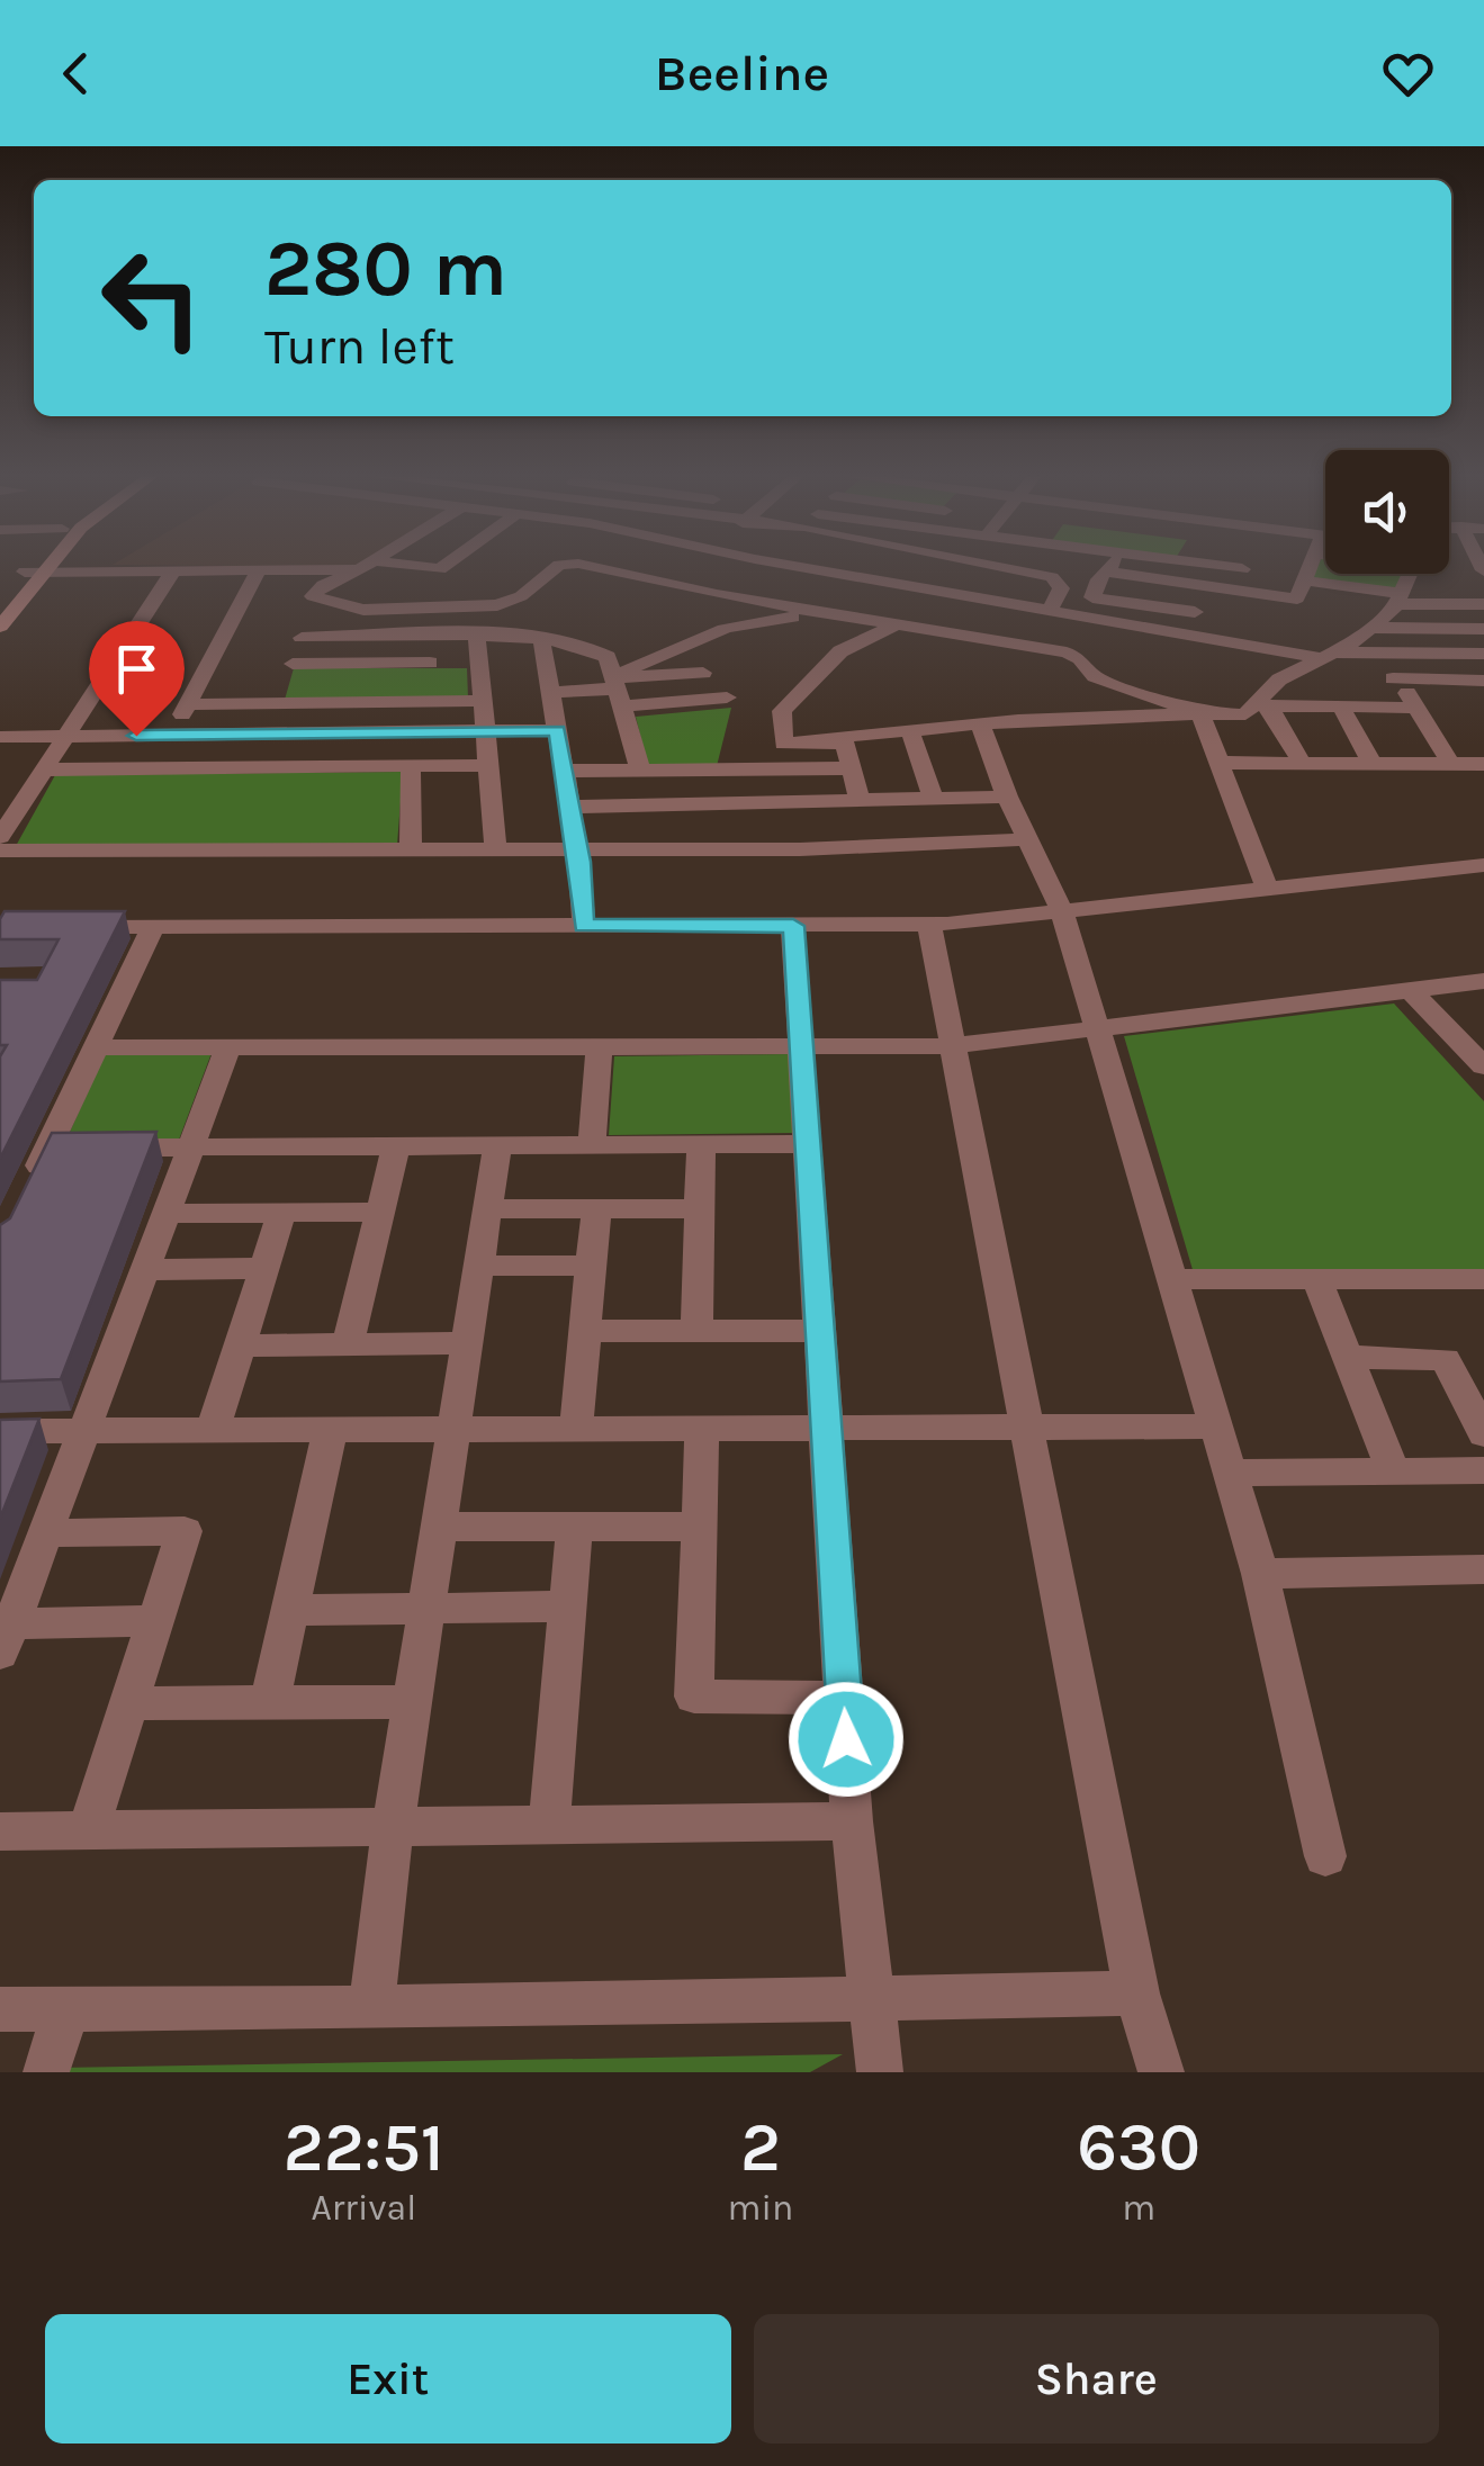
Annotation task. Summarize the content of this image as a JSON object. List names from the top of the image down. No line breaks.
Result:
{"page":{"header":"Beeline","turn":["280 m","Turn left"],"eta":["22:51","Arrival","2","min","630","m"],"buttons":["Exit","Share"]}}
